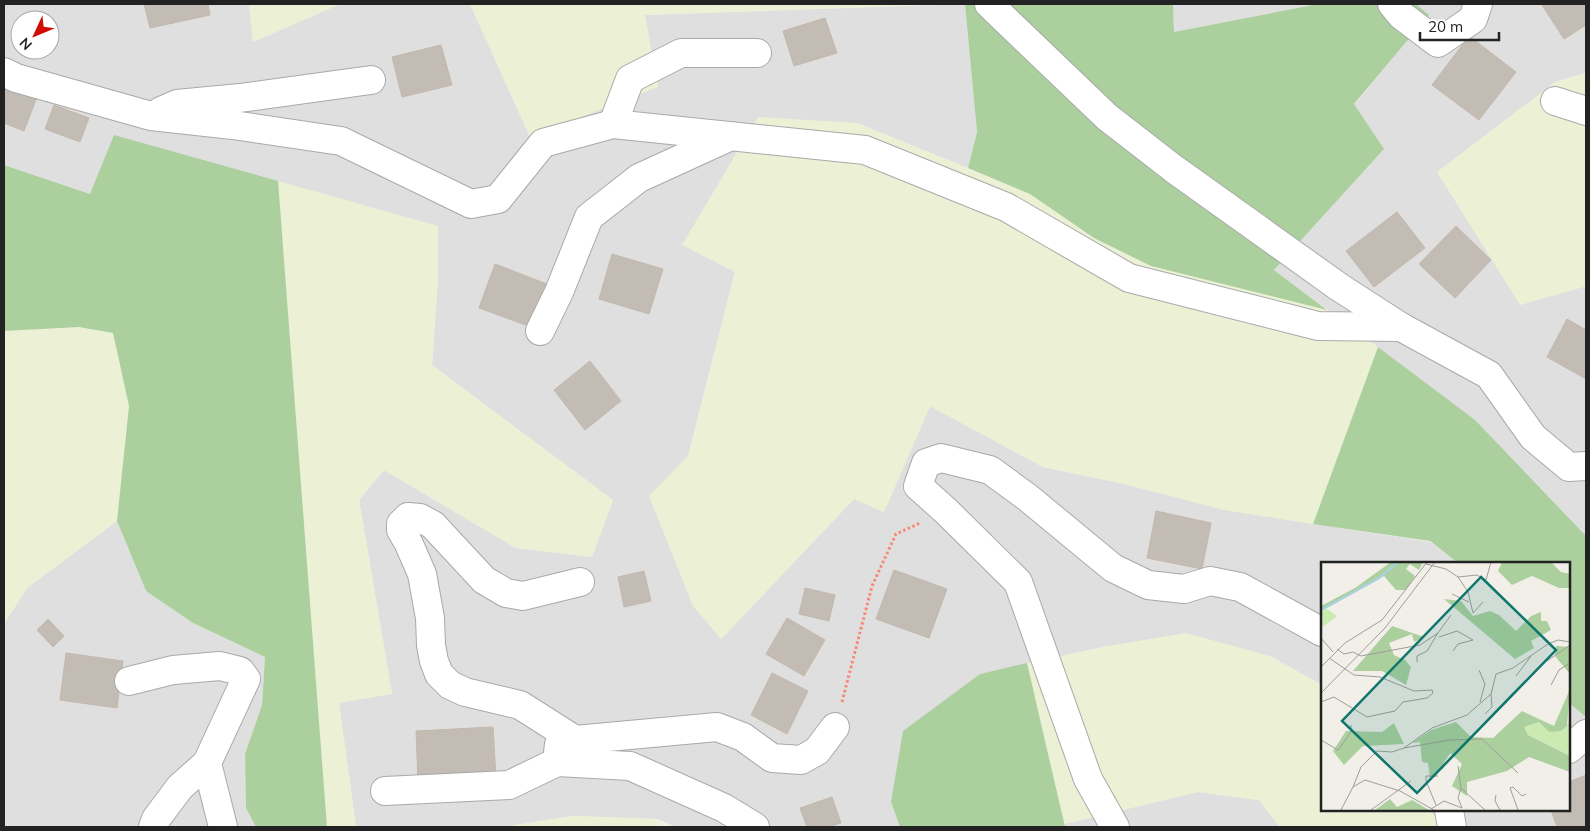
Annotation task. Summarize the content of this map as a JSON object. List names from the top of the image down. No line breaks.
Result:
{"scale_bar":"20 m","north":"bottom left"}
